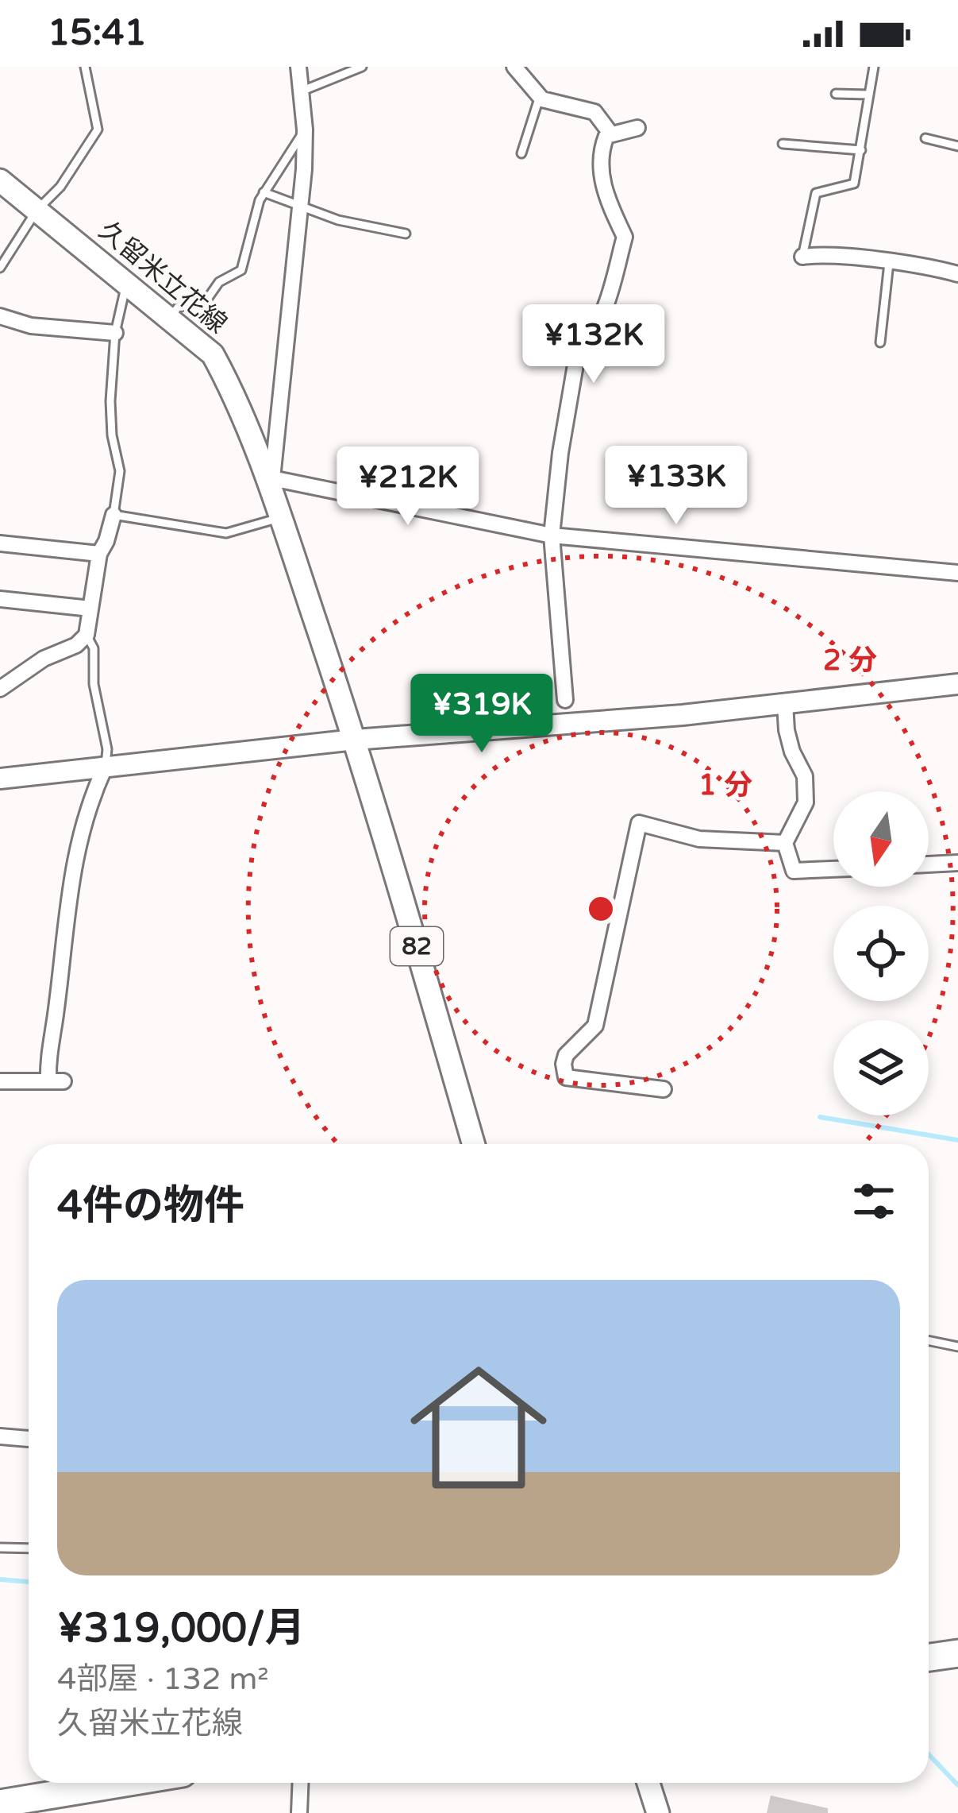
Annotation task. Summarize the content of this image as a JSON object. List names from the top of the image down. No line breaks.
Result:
{"streets":{"main road":["久留米立花線","82"]},"north":"bottom","page":{"status":"15:41","price":["¥132K","¥133K","¥212K","¥319K"],"heading":"4件の物件","list":[{"name":"¥319,000/月","note":"4部屋 · 132 m² · 久留米立花線"}]},"rings":["2 分","1 分"]}
